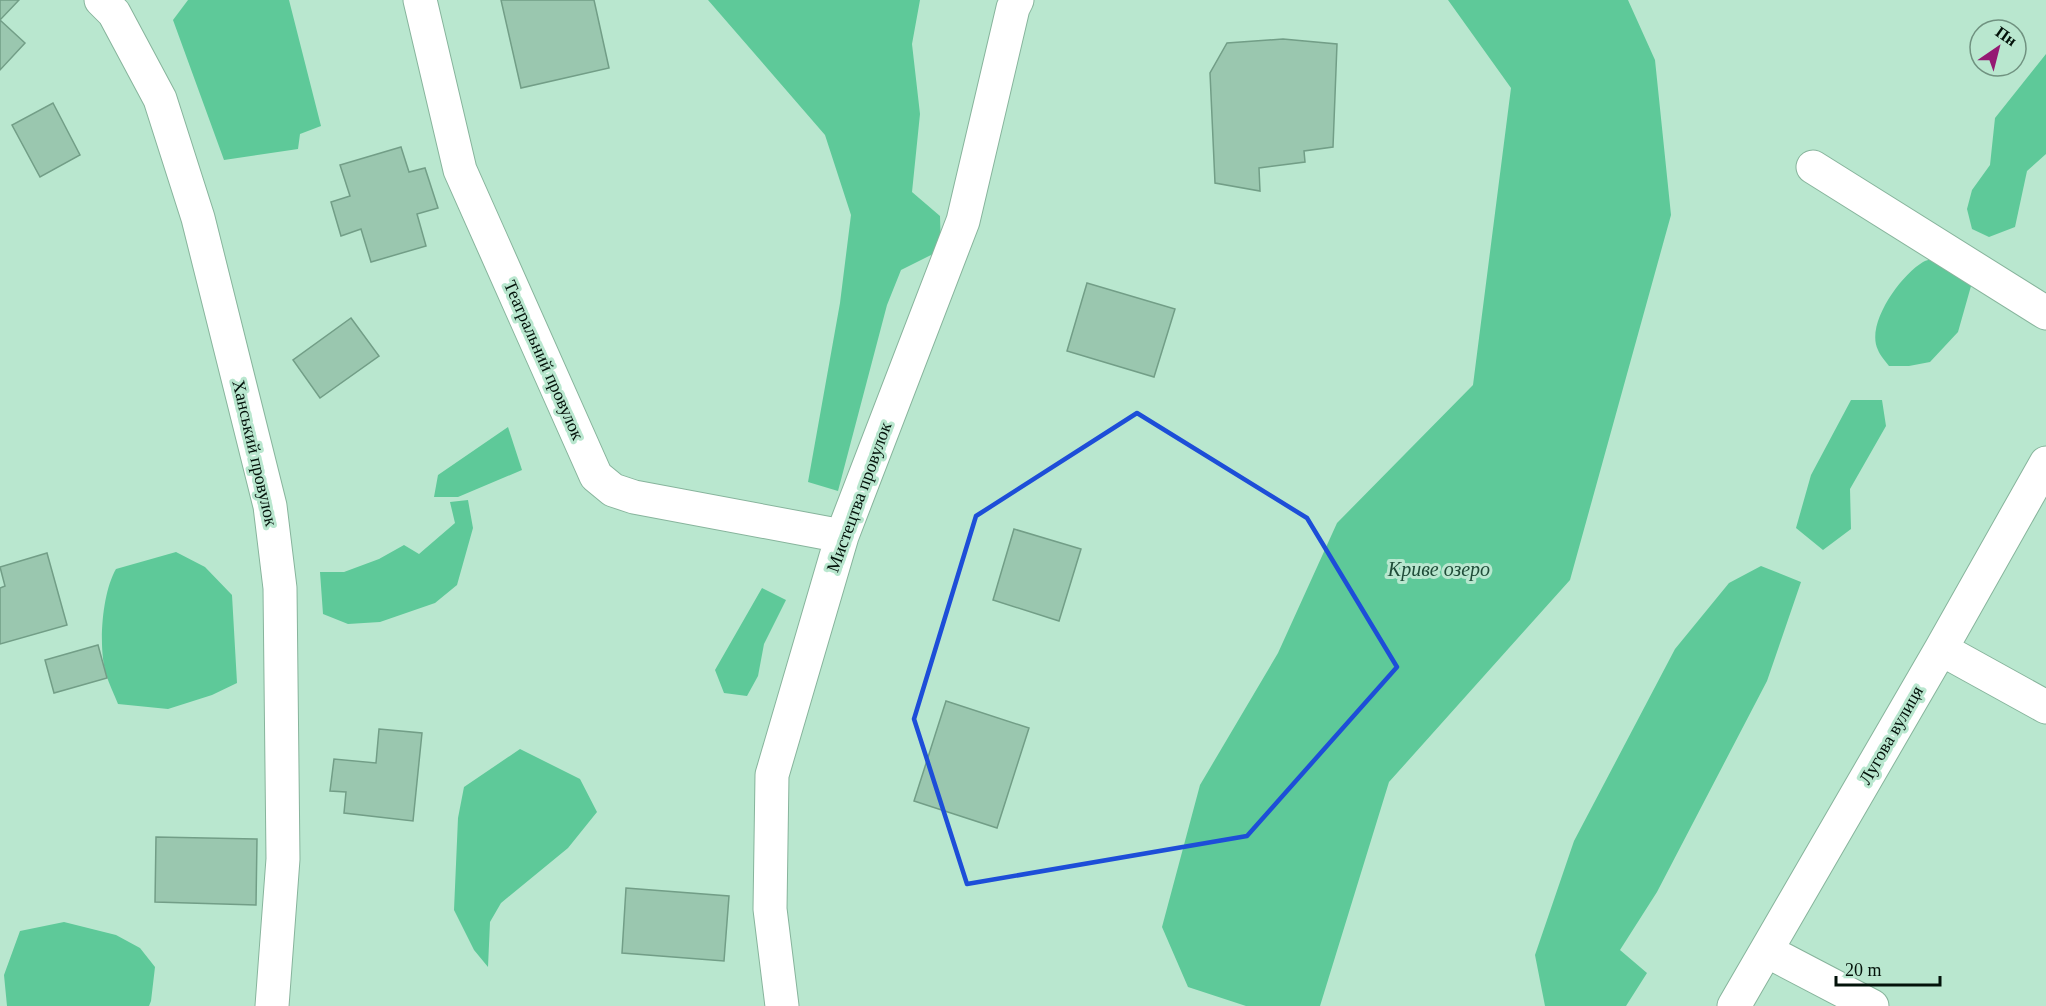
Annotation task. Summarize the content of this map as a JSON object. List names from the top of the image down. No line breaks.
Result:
{"streets":{"street":["Театральний провулок","Ханський провулок","Мистецтва провулок","Лугова вулиця"]},"crossings":[["Театральний провулок","Мистецтва провулок"]],"water":["Криве озеро"],"scale_bar":"20 m","north":"top right"}
